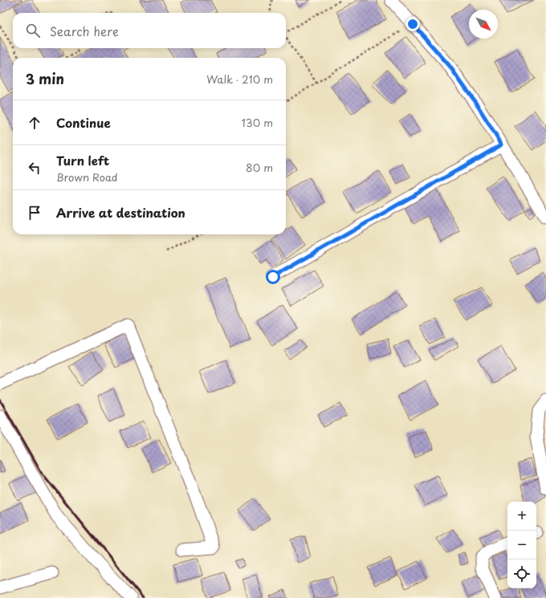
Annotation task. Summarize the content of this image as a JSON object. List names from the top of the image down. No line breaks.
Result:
{"north":"bottom right","page":{"search":"Search here","heading":["3 min","Walk · 210 m"],"list":[["Continue","130 m"],["Turn left","Brown Road","80 m"],"Arrive at destination"],"map_buttons":["+","−"]}}
